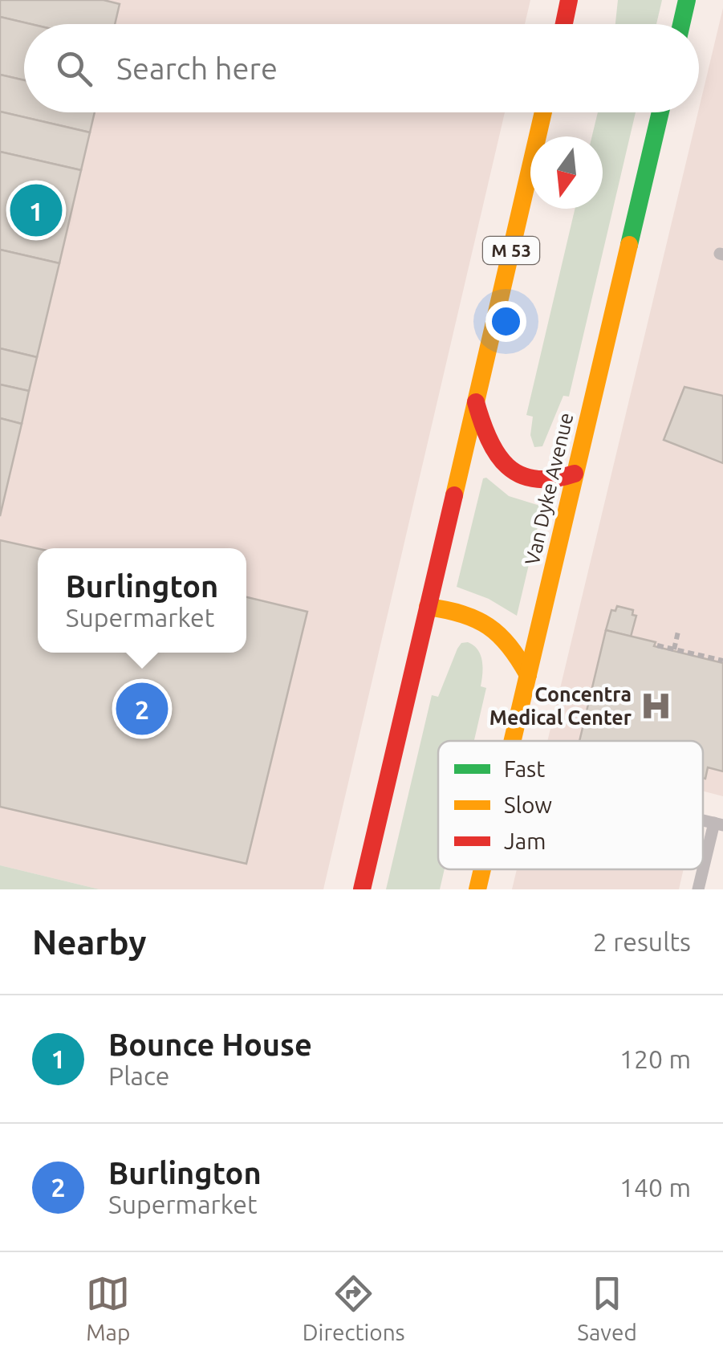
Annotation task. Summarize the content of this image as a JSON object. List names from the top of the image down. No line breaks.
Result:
{"streets":{"main road":["M 53","Van Dyke Avenue"]},"places":{"hospital":["Concentra Medical Center"]},"legend":["Fast","Slow","Jam"],"north":"bottom","page":{"search":"Search here","pins":["1","2"],"popup":["Burlington","Supermarket"],"heading":["Nearby","2 results"],"list":[{"mark":"1","name":"Bounce House","note":"Place","value":"120 m"},{"mark":"2","name":"Burlington","note":"Supermarket","value":"140 m"}],"nav":["Map","Directions","Saved"]}}
